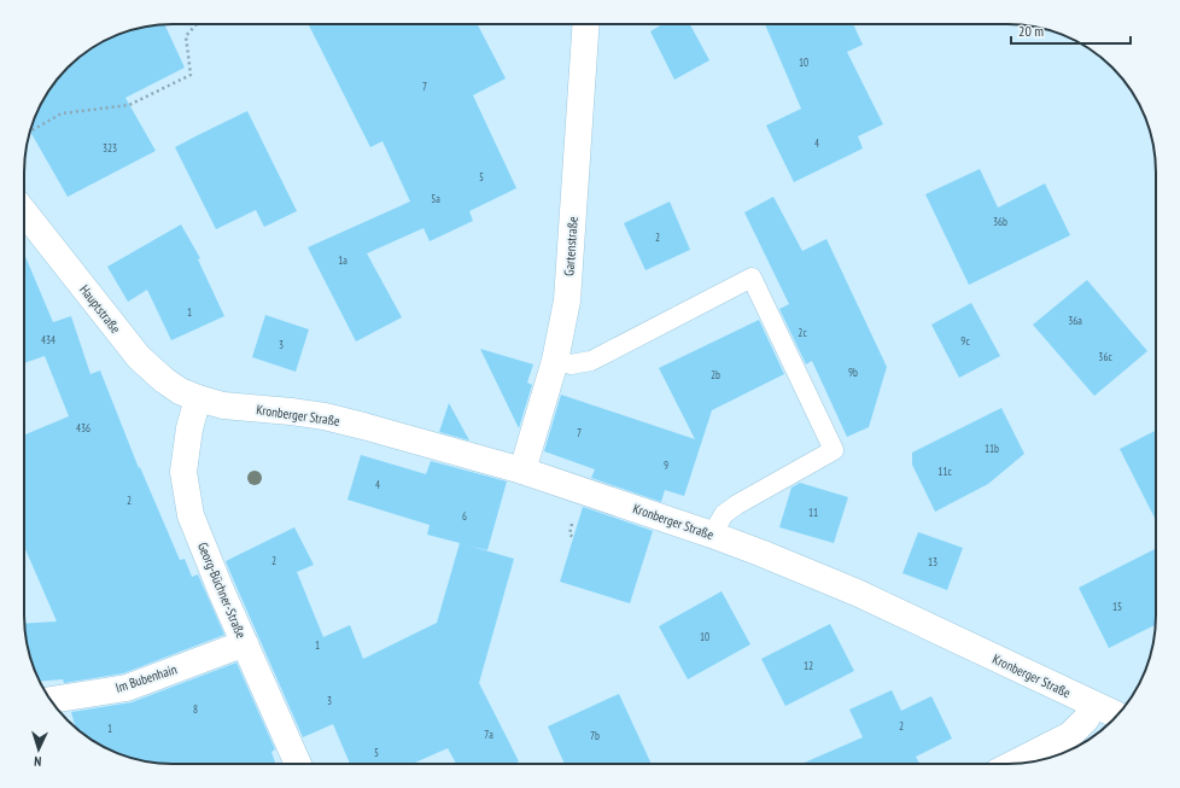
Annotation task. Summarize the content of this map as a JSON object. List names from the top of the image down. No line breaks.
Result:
{"streets":{"street":["Gartenstraße","Hauptstraße","Kronberger Straße","Georg-Büchner-Straße","Im Bubenhain"]},"crossings":[["Gartenstraße","Kronberger Straße"],["Hauptstraße","Kronberger Straße"],["Hauptstraße","Georg-Büchner-Straße"],["Kronberger Straße","Georg-Büchner-Straße"],["Georg-Büchner-Straße","Im Bubenhain"]],"house_numbers":["10","7","4","323","5","5a","36b","2","1a","1","36a","2c","434","9c","3","36c","9b","2b","436","7","11b","9","11c","4","2","11","6","2","13","15","10","1","12","3","8","2","1","7a","7b","5"],"scale_bar":"20 m","north":"bottom"}
